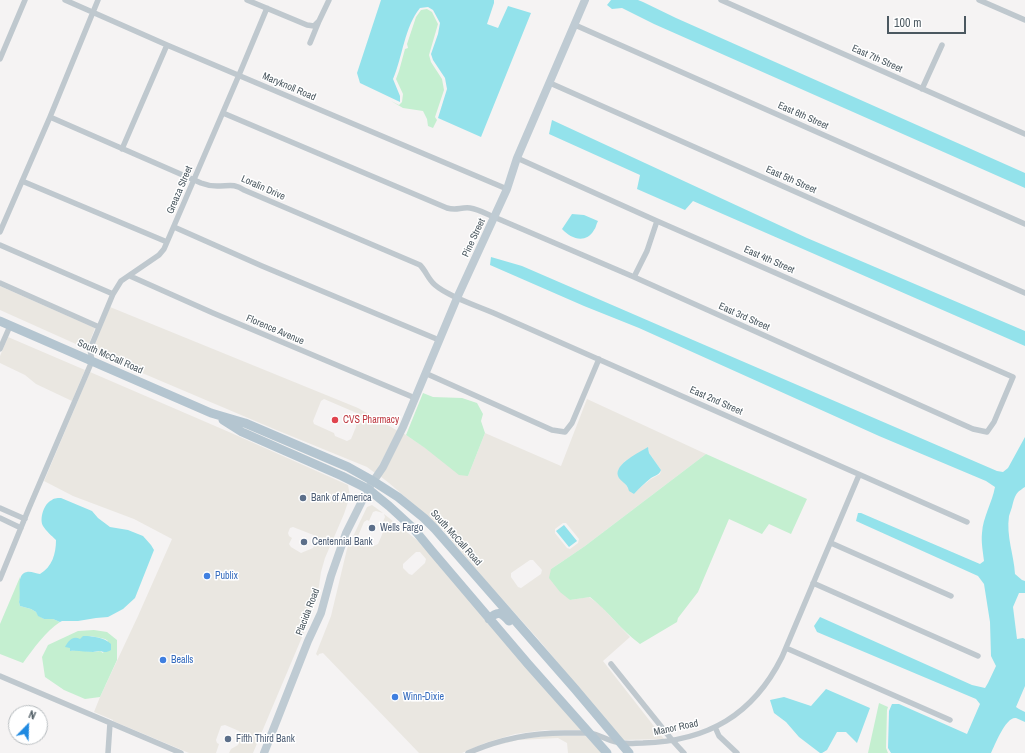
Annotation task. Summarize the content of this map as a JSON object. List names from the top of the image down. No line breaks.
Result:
{"streets":{"main road":["Pine Street","South McCall Road","Placida Road"],"street":["East 7th Street","Maryknoll Road","East 6th Street","East 5th Street","Loralin Drive","Greaza Street","East 4th Street","East 3rd Street","Florence Avenue","East 2nd Street","Manor Road"]},"crossings":[["Maryknoll Road","Greaza Street"],["Maryknoll Road","Pine Street"],["East 6th Street","Pine Street"],["East 5th Street","Pine Street"],["Loralin Drive","Greaza Street"],["Loralin Drive","Pine Street"],["Loralin Drive","East 2nd Street"],["Greaza Street","East 3rd Street"],["Greaza Street","Florence Avenue"],["Greaza Street","South McCall Road"],["Pine Street","East 4th Street"],["Pine Street","East 3rd Street"],["Pine Street","Florence Avenue"],["Pine Street","South McCall Road"],["Pine Street","East 2nd Street"],["Pine Street","Placida Road"],["East 4th Street","East 3rd Street"],["South McCall Road","Placida Road"],["South McCall Road","Manor Road"],["East 2nd Street","Manor Road"]],"places":["CVS Pharmacy","Bank of America","Wells Fargo","Centennial Bank","Publix","Bealls","Winn-Dixie","Fifth Third Bank"],"scale_bar":"100 m","north":"top right"}
